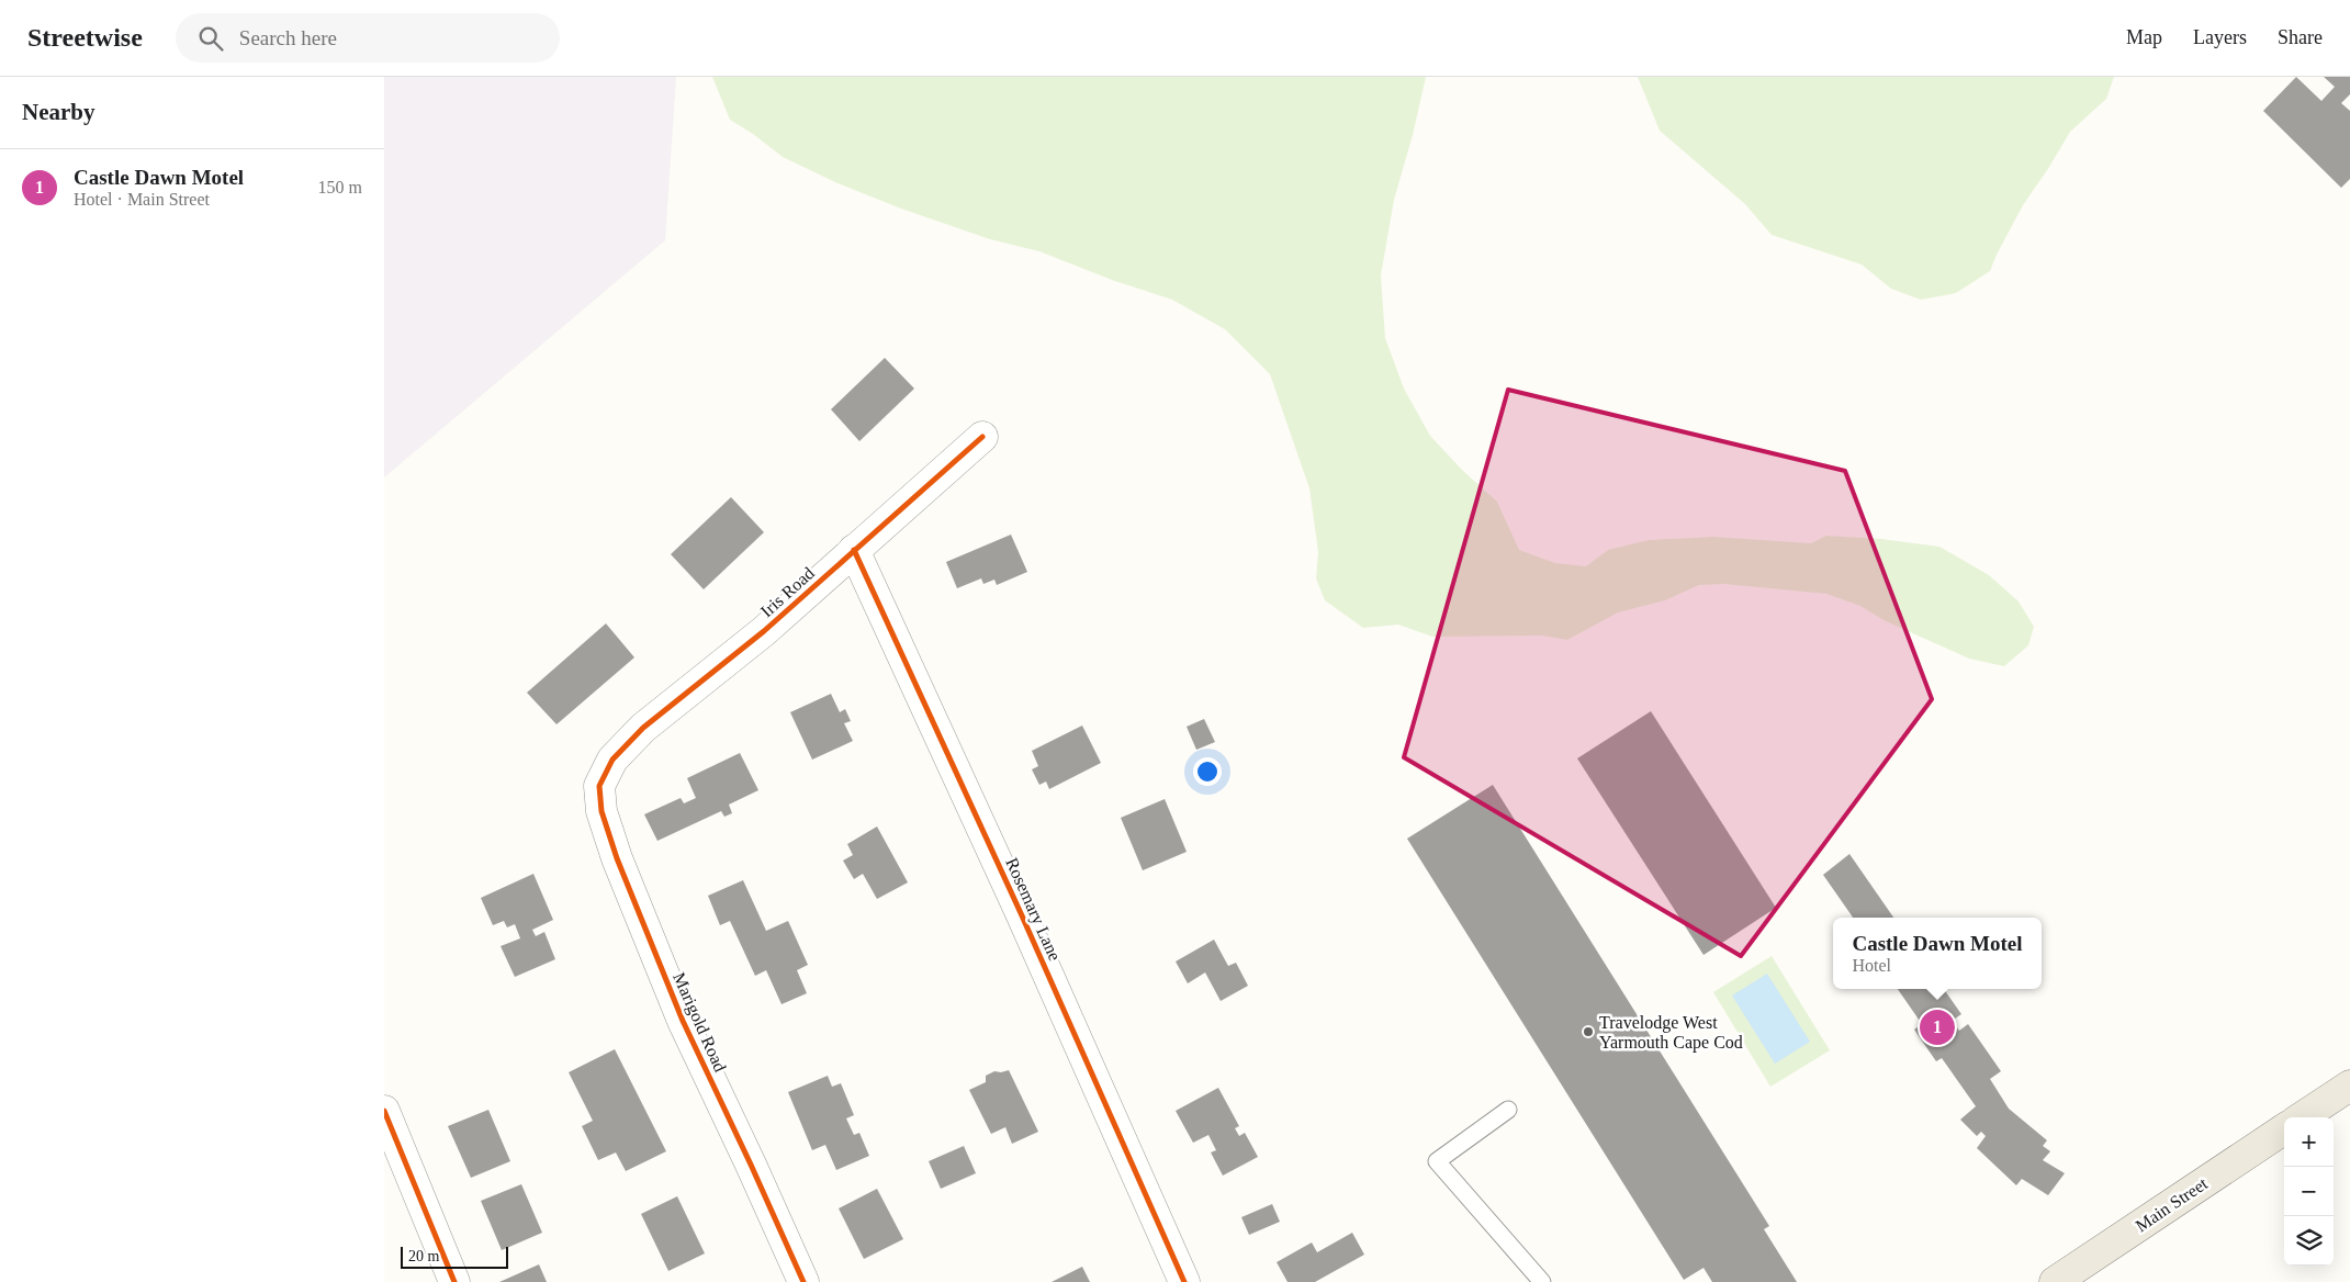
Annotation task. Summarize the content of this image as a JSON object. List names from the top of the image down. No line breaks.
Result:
{"streets":{"main road":["Main Street"],"street":["Iris Road","Rosemary Lane","Marigold Road"]},"crossings":[["Iris Road","Rosemary Lane"],["Iris Road","Marigold Road"]],"places":["Travelodge West Yarmouth Cape Cod"],"scale_bar":"20 m","page":{"header":"Streetwise","search":"Search here","nav":["Map","Layers","Share"],"heading":"Nearby","list":[{"mark":"1","name":"Castle Dawn Motel","note":"Hotel · Main Street","value":"150 m"}],"popup":["Castle Dawn Motel","Hotel"],"pins":"1","map_buttons":["+","−"],"scale":"20 m"}}
